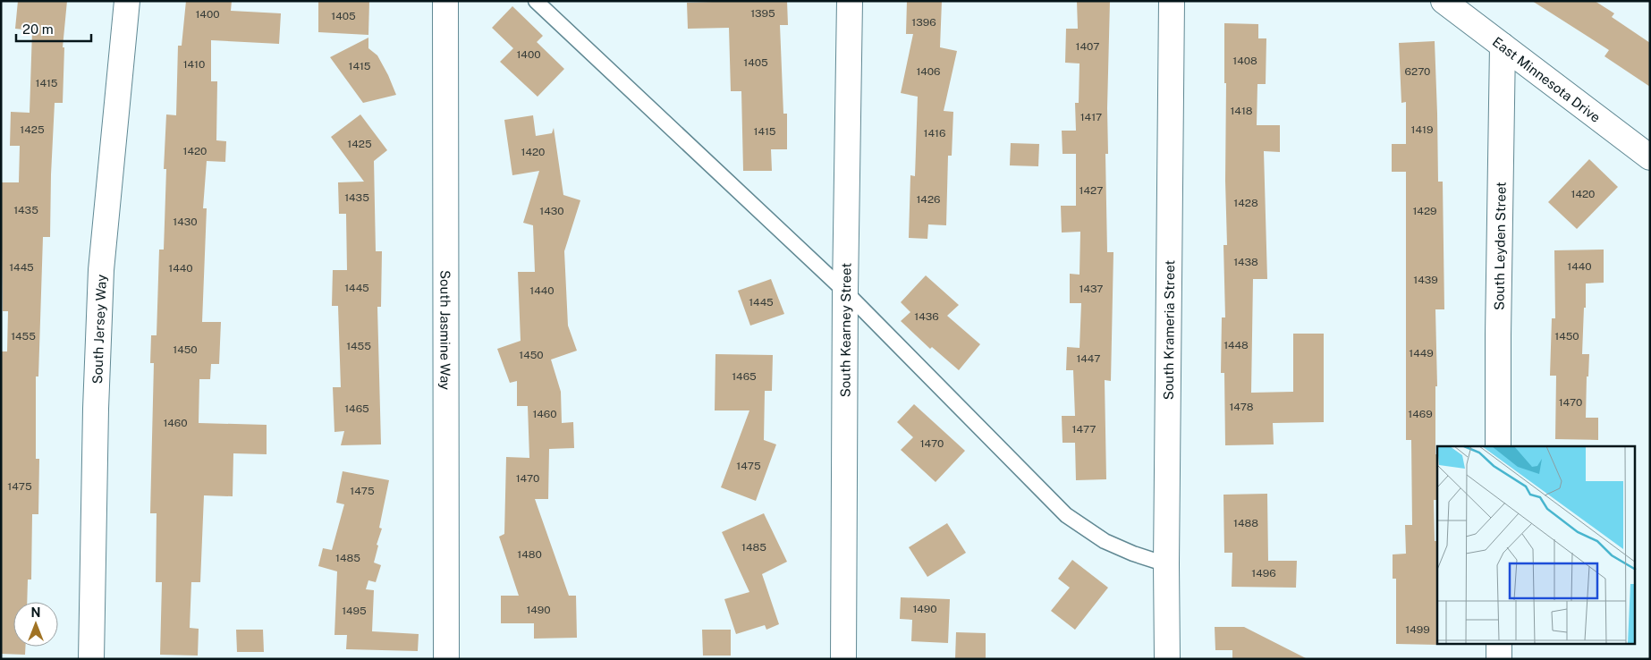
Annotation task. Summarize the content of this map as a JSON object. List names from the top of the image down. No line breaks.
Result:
{"streets":{"street":["East Minnesota Drive","South Leyden Street","South Jersey Way","South Jasmine Way","South Kearney Street","South Krameria Street"]},"crossings":[["East Minnesota Drive","South Leyden Street"]],"house_numbers":["1395","1400","1405","1396","1407","1400","1408","1405","1410","1415","1406","6270","1415","1418","1417","1425","1419","1415","1416","1425","1420","1420","1427","1420","1435","1426","1428","1435","1430","1429","1430","1438","1440","1445","1440","1439","1445","1437","1440","1445","1436","1455","1450","1448","1455","1450","1449","1450","1447","1465","1470","1478","1465","1460","1469","1460","1477","1470","1475","1470","1475","1475","1488","1485","1480","1485","1496","1490","1490","1495","1499"],"scale_bar":"20 m","north":"top"}
